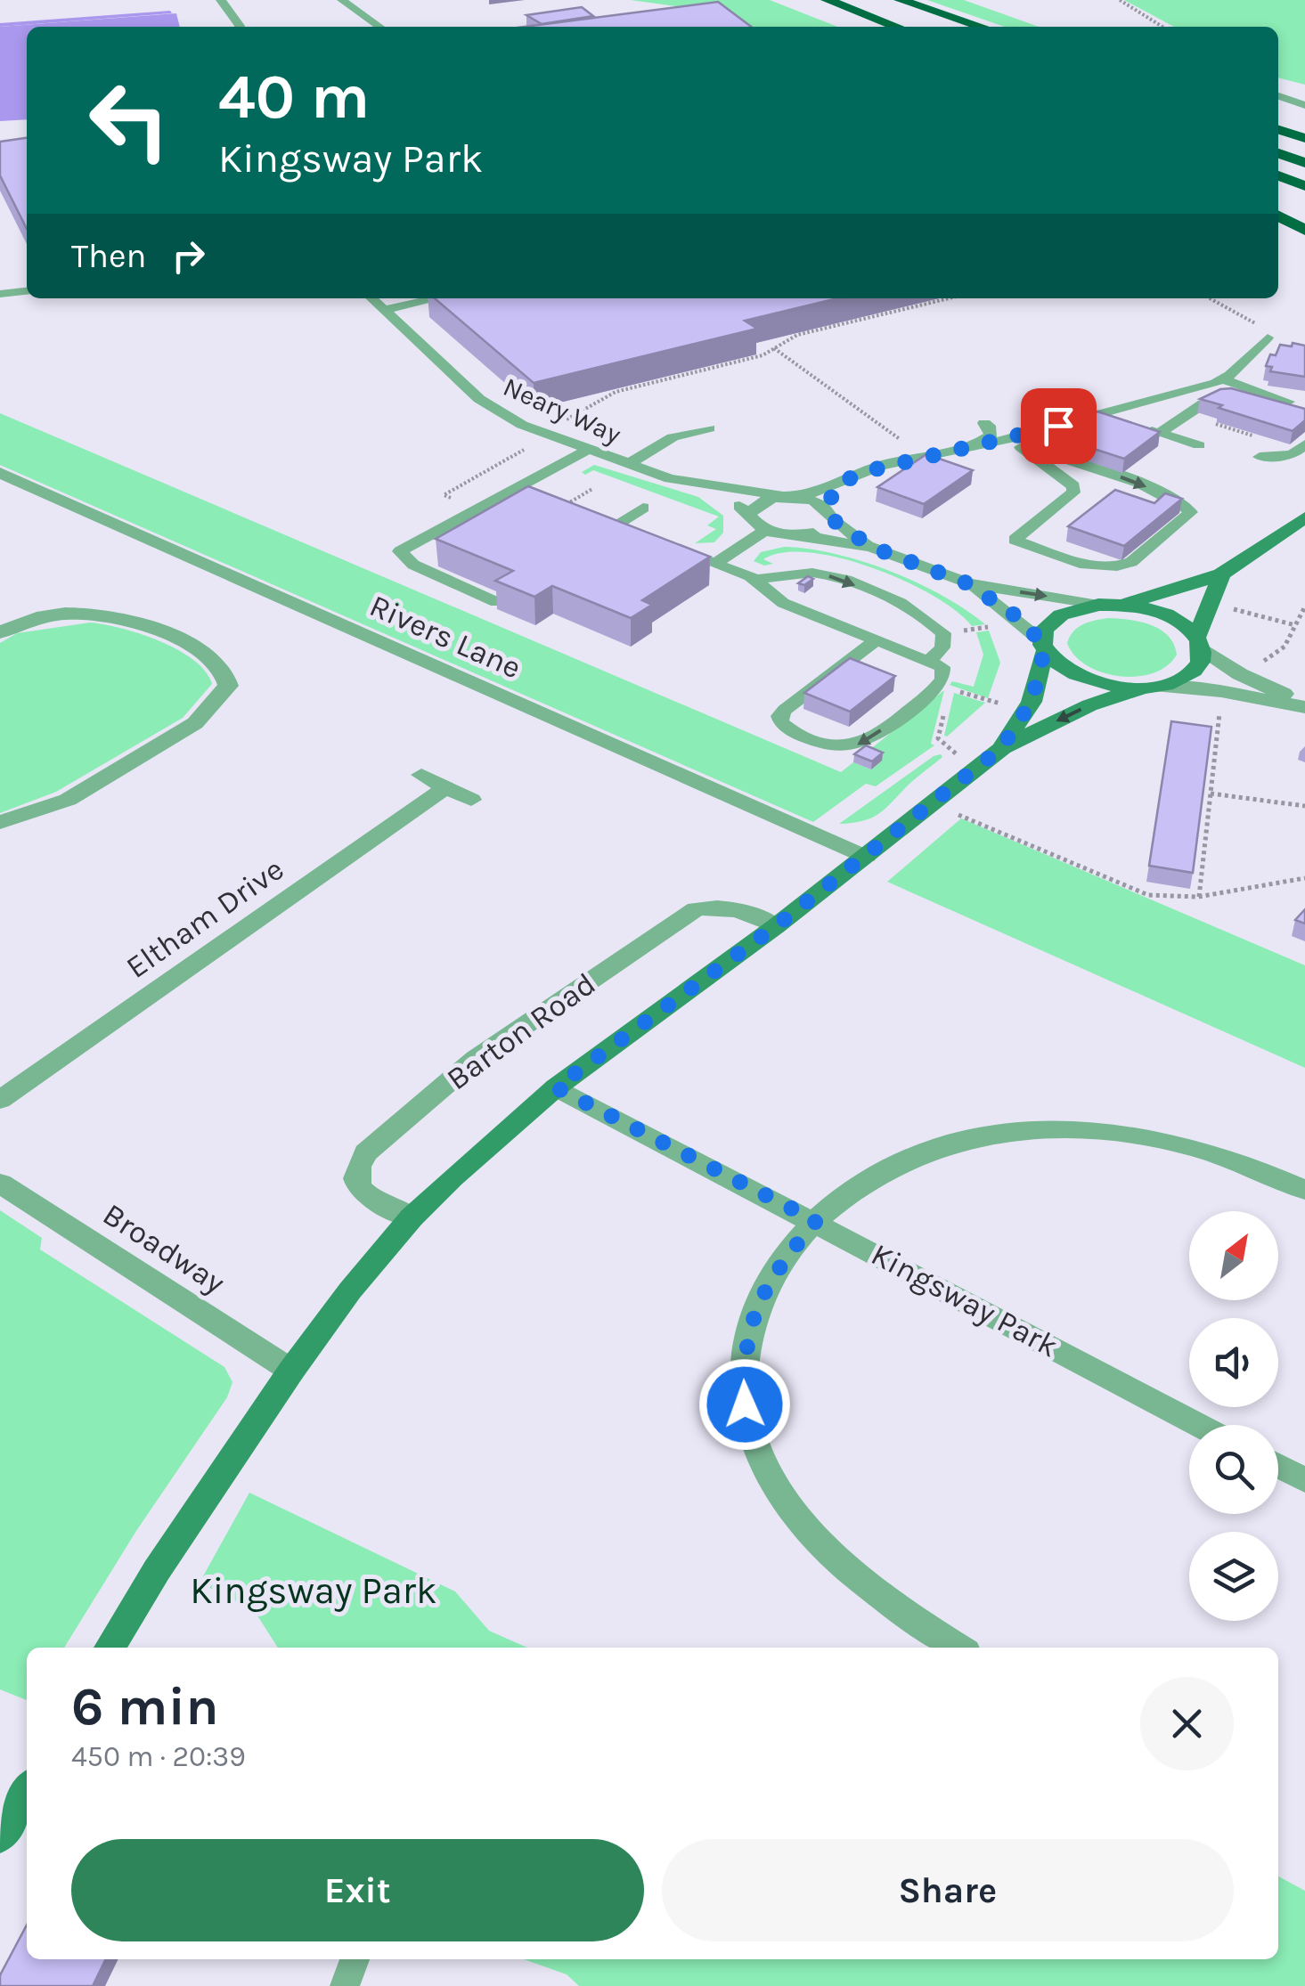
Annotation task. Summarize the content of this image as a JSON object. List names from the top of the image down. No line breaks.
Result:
{"streets":{"street":["Rivers Lane","Eltham Drive","Barton Road","Broadway","Kingsway Park"],"lane":["Neary Way"]},"parks":["Kingsway Park"],"north":"top right","page":{"turn":["40 m","Kingsway Park"],"then":"Then","heading":["6 min","450 m · 20:39"],"buttons":["Exit","Share"]}}
